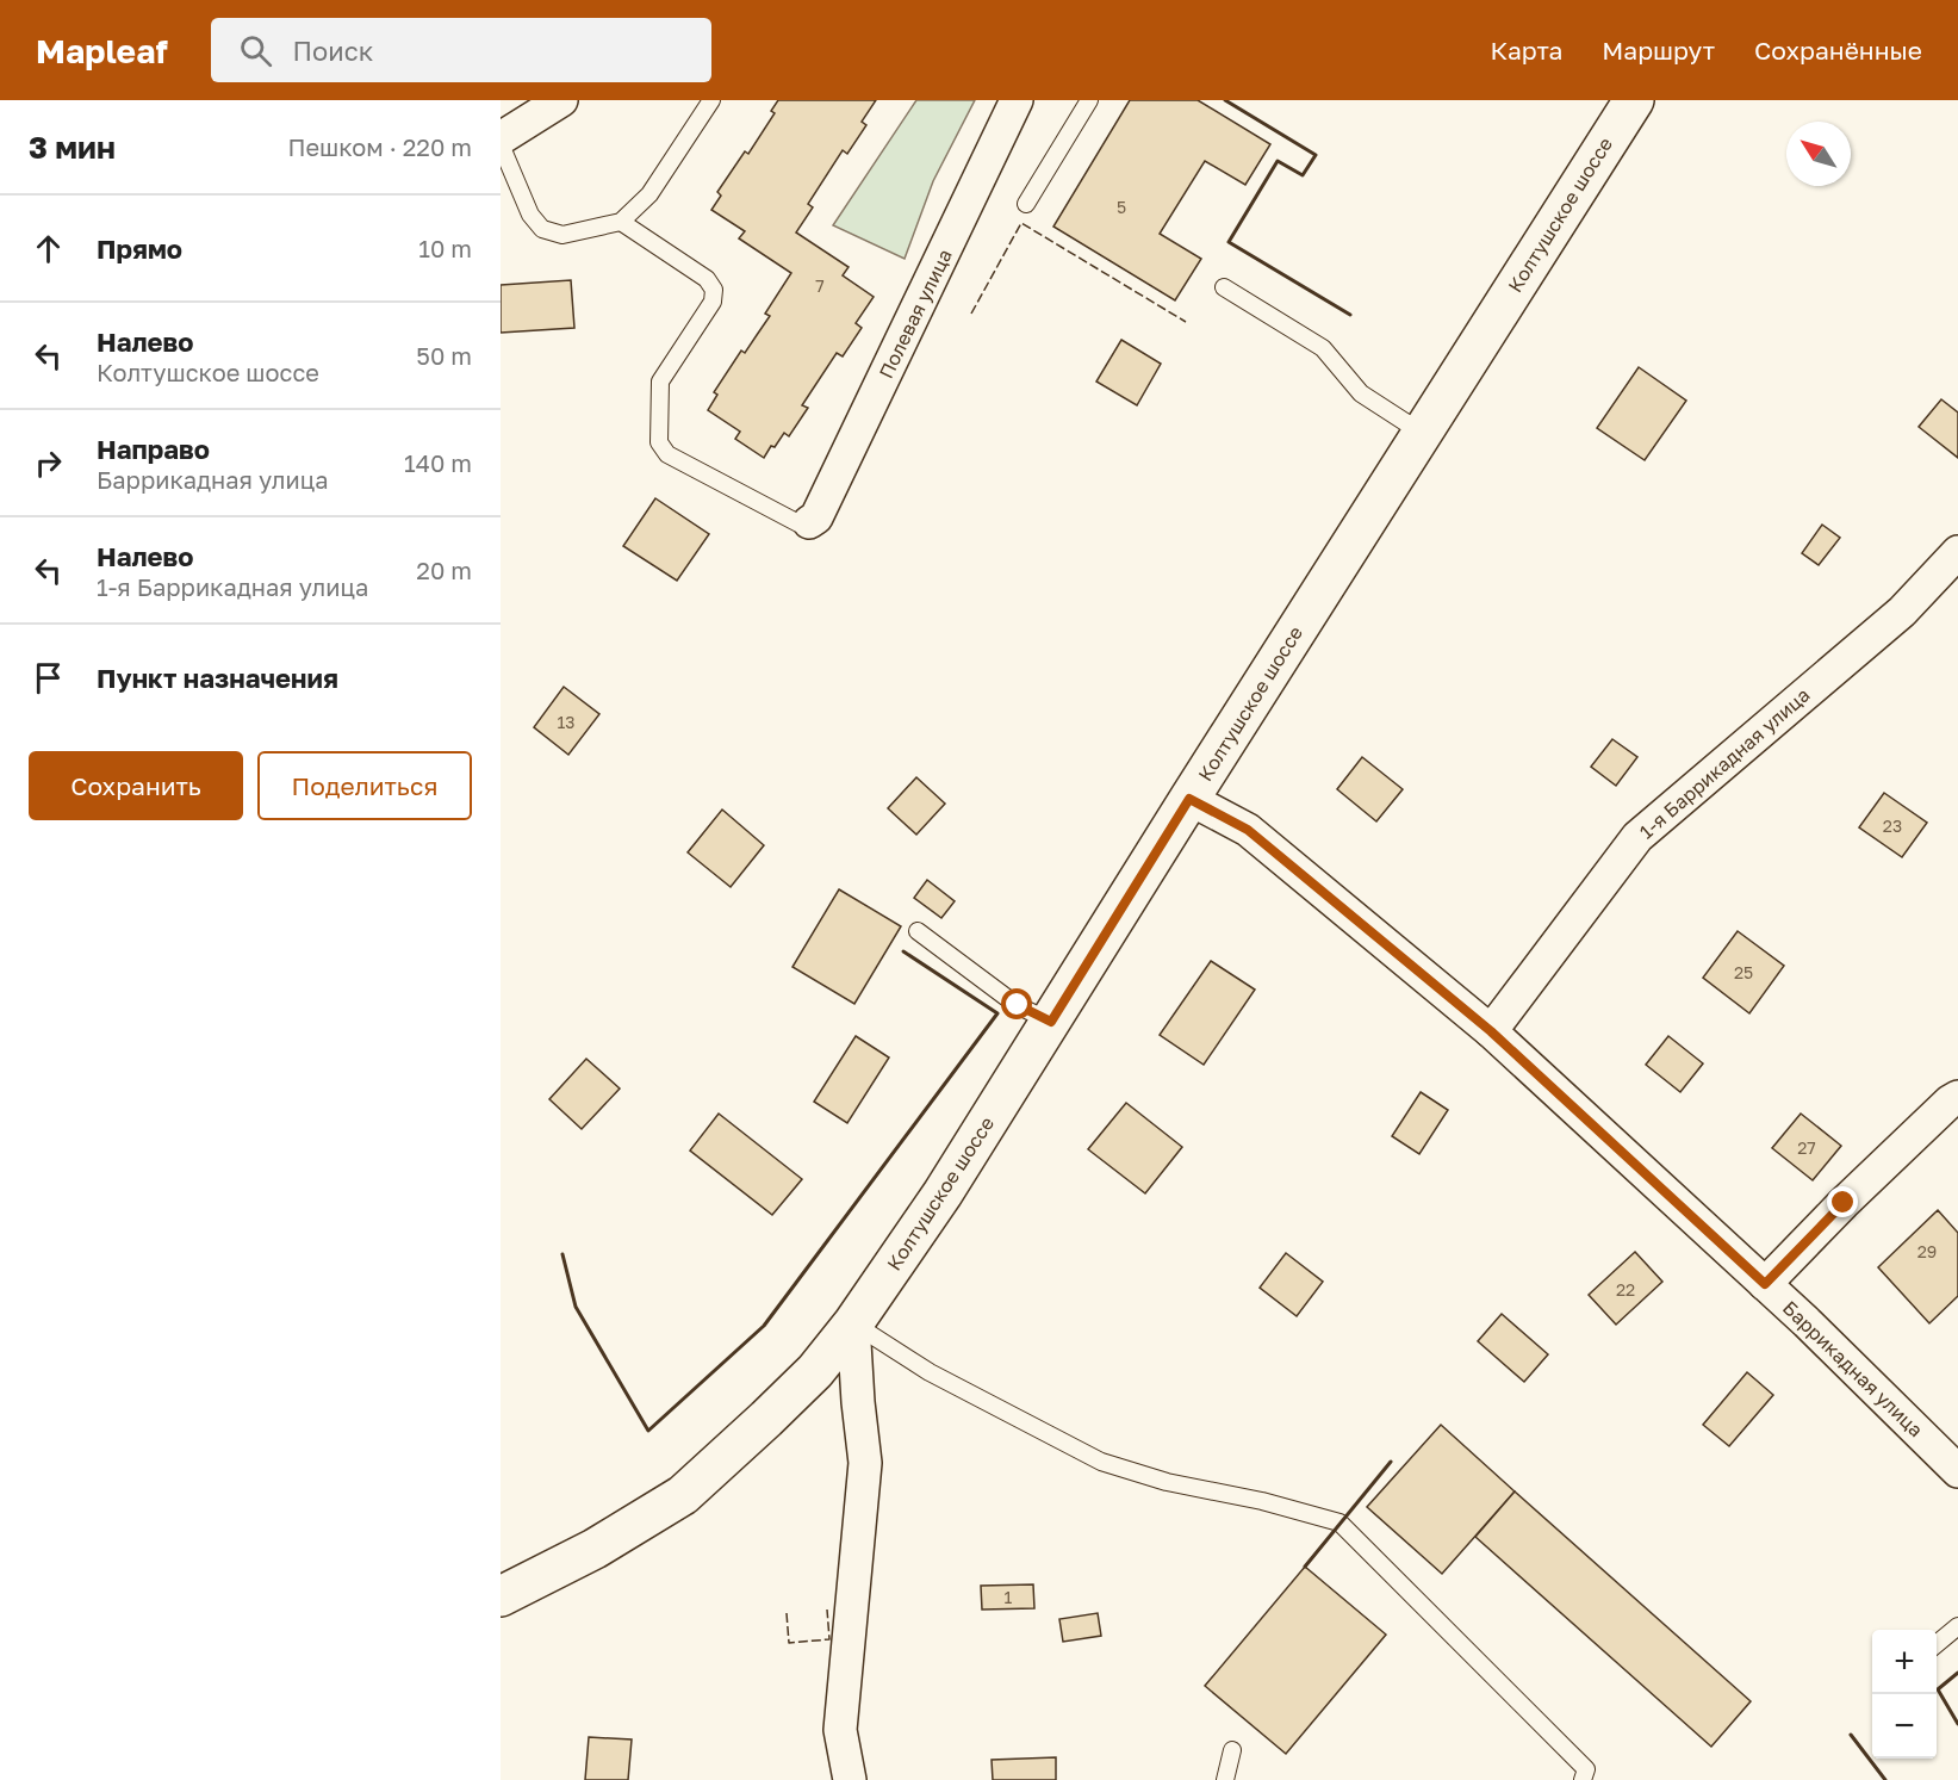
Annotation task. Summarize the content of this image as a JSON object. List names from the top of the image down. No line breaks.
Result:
{"streets":{"main road":["Колтушское шоссе"],"street":["Полевая улица","1-я Баррикадная улица","Баррикадная улица"]},"crossings":[["Колтушское шоссе","Баррикадная улица"],["1-я Баррикадная улица","Баррикадная улица"]],"house_numbers":["5","7","13","23","25","27","29","22","1"],"north":"top left","page":{"header":"Mapleaf","search":"Поиск","nav":["Карта","Маршрут","Сохранённые"],"heading":["3 мин","Пешком · 220 m"],"list":[["Прямо","10 m"],["Налево","Колтушское шоссе","50 m"],["Направо","Баррикадная улица","140 m"],["Налево","1-я Баррикадная улица","20 m"],"Пункт назначения"],"buttons":["Сохранить","Поделиться"],"map_buttons":["+","−"]}}
